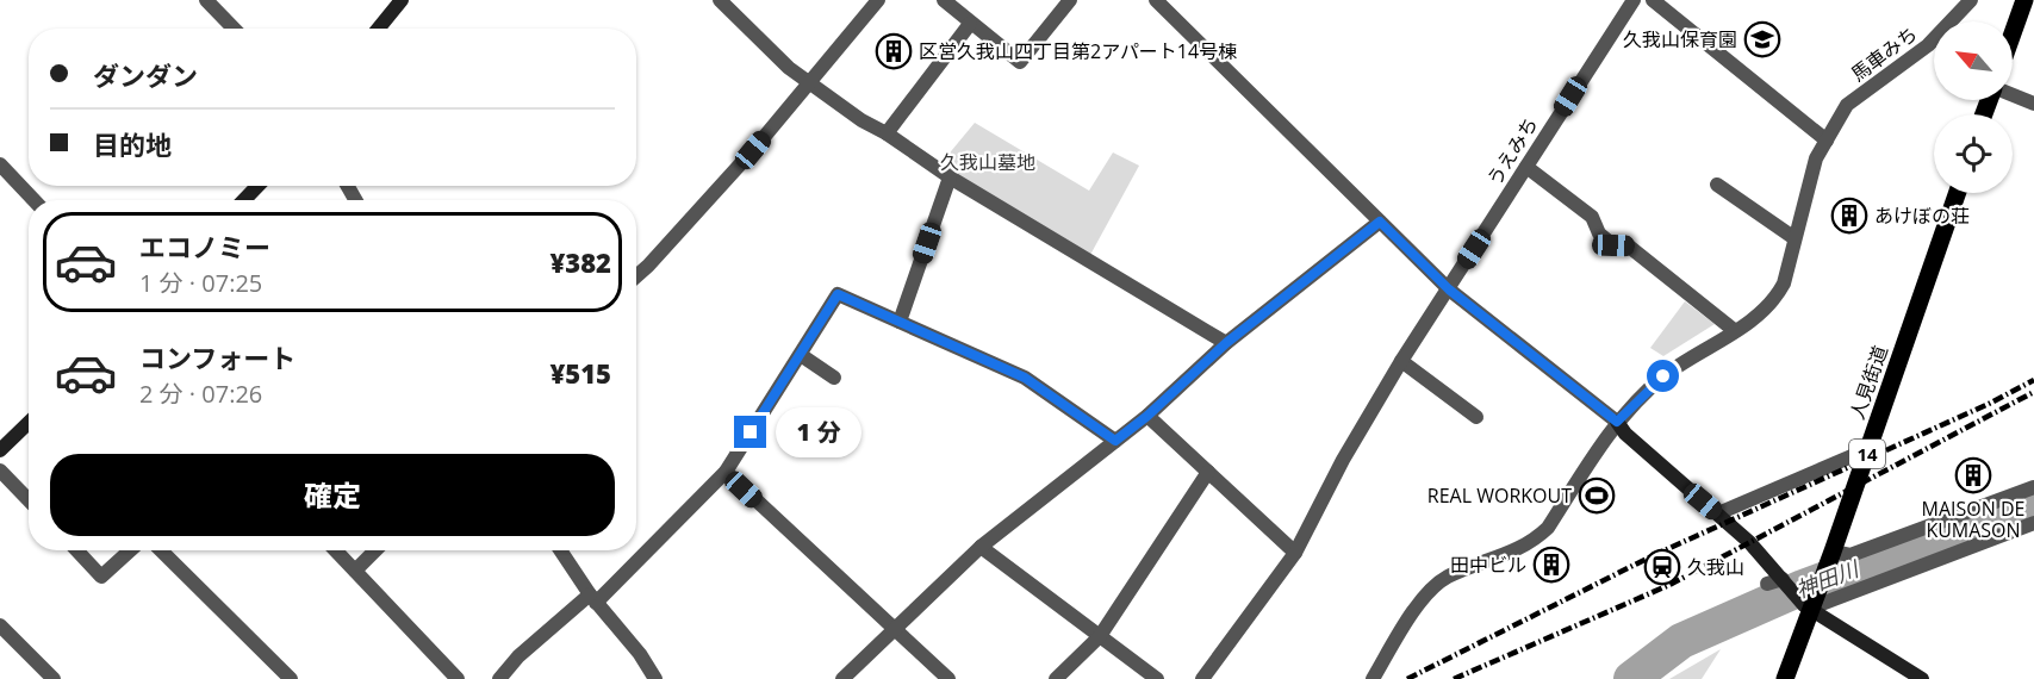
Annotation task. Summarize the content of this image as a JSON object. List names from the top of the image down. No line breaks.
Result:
{"streets":{"main road":["人見街道","14"],"street":["馬車みち","うえみち"]},"water":["神田川"],"parks":["久我山墓地"],"places":{"school or university":["久我山保育園"],"building":["区営久我山四丁目第2アパート14号棟","あけぼの荘","MAISON DE KUMASON","田中ビル"],"sports":["REAL WORKOUT"],"station":["久我山"]},"north":"top left","page":{"banner":["ダンダン","目的地"],"list":[{"name":"エコノミー","note":"1 分 · 07:25","value":"¥382"},{"name":"コンフォート","note":"2 分 · 07:26","value":"¥515"}],"bubble":"1 分","buttons":"確定"}}
